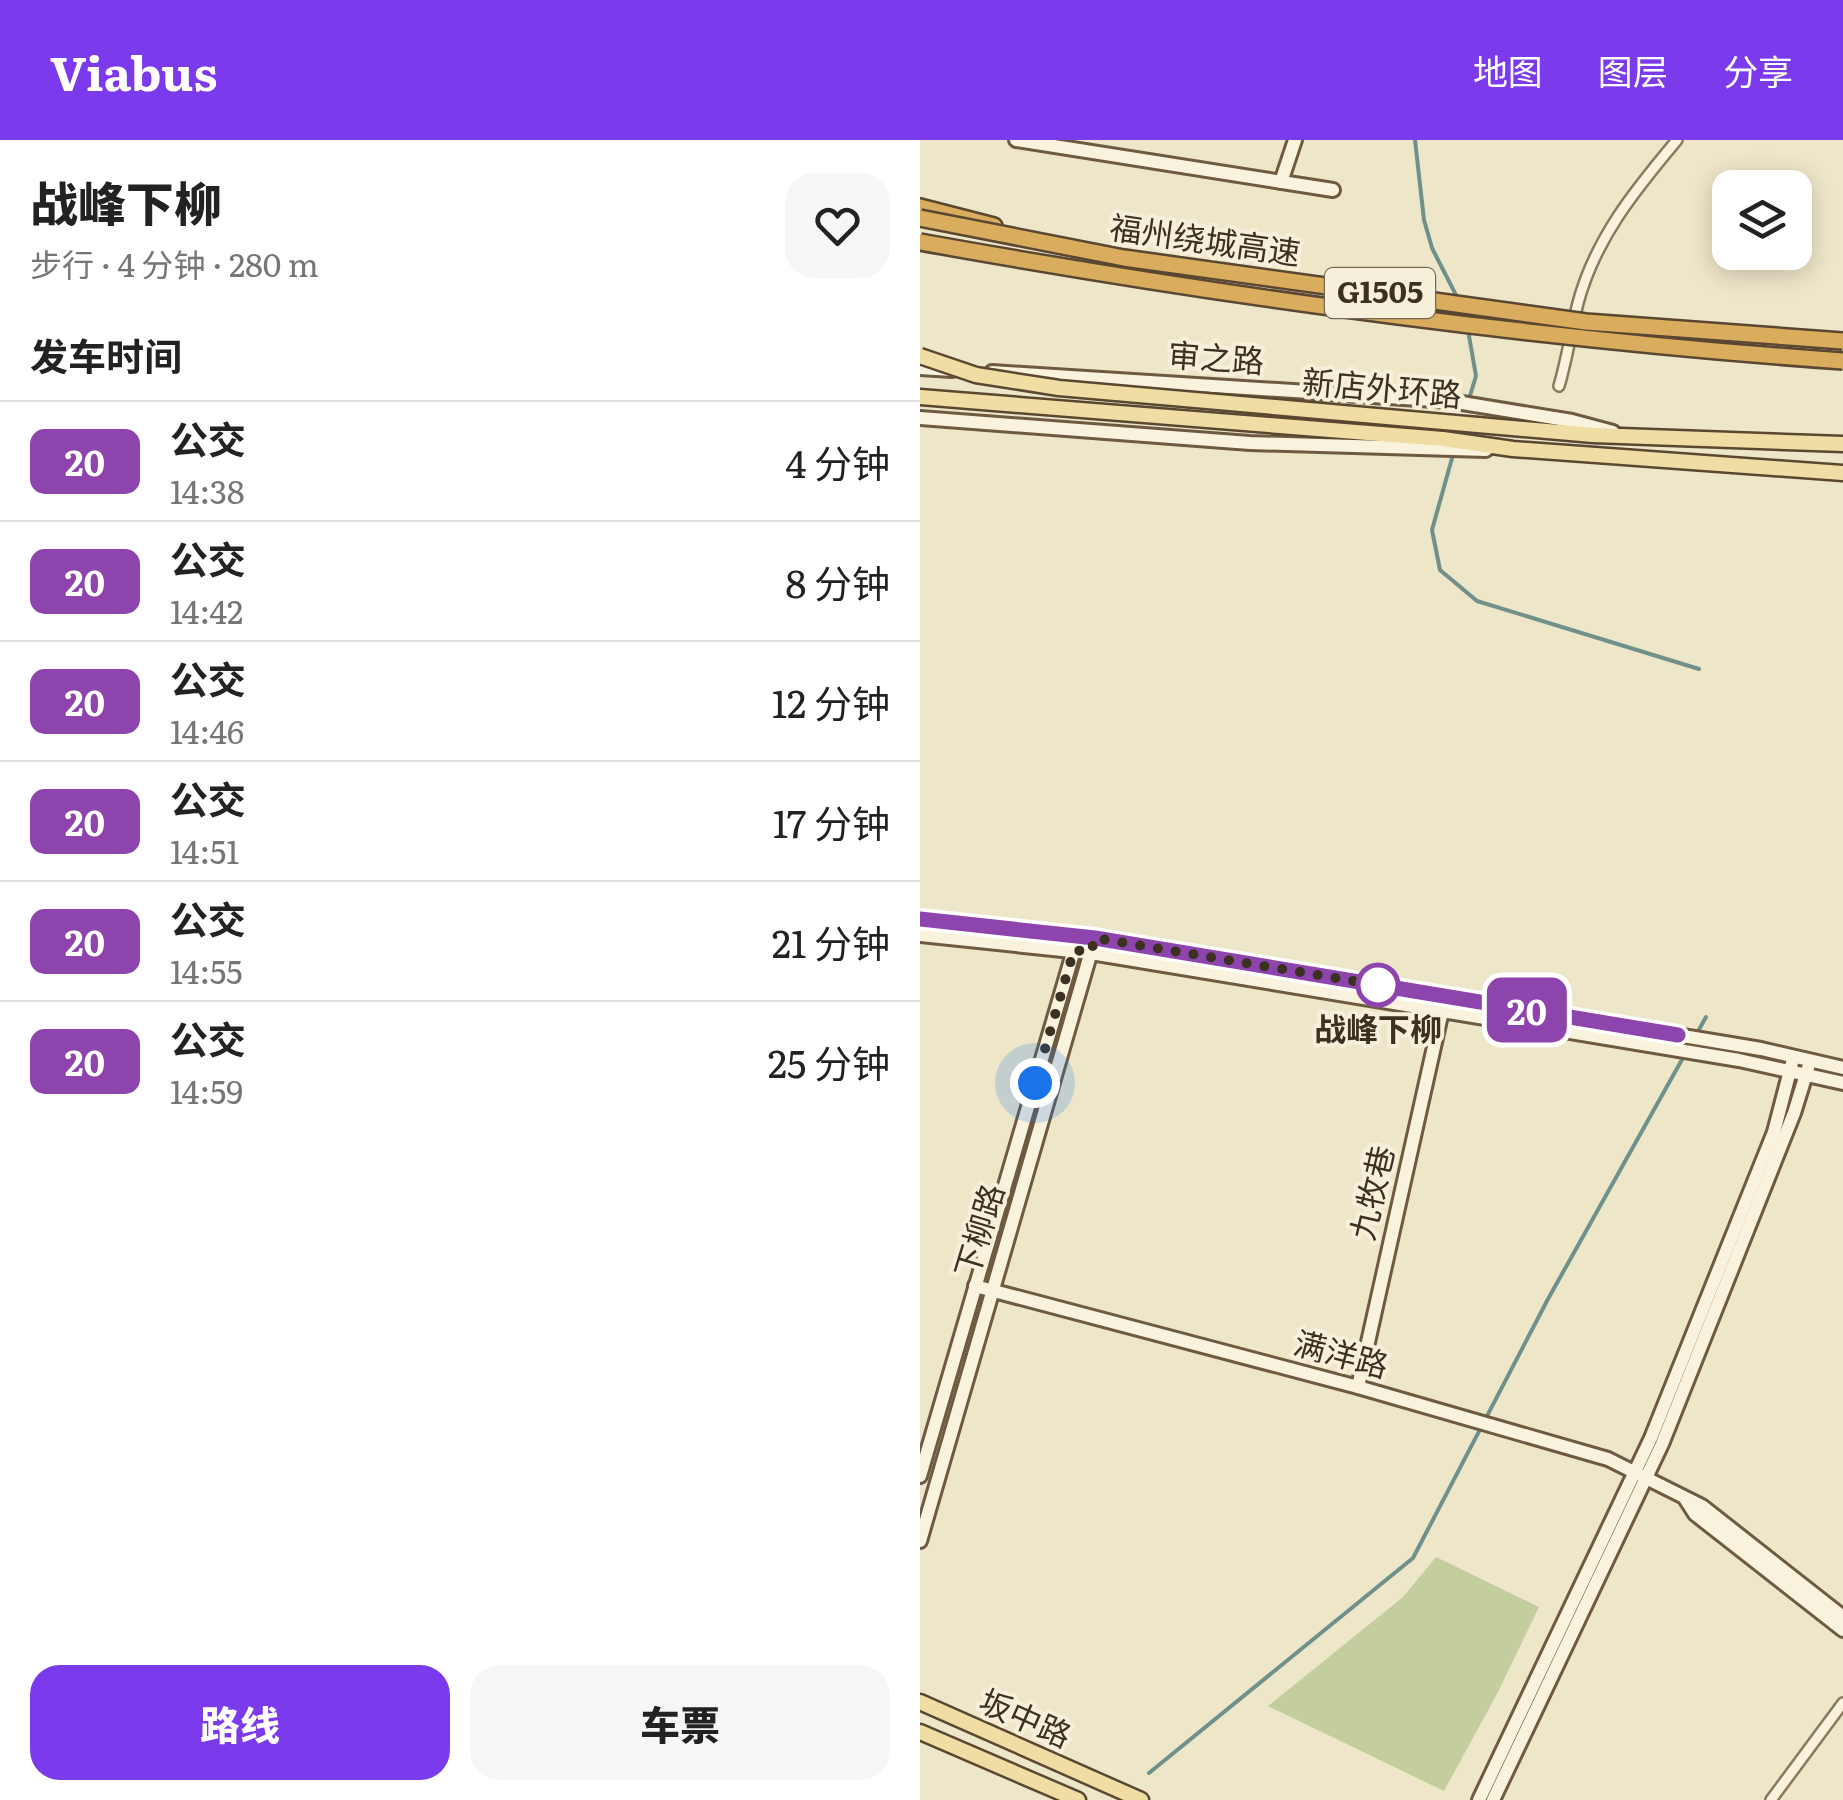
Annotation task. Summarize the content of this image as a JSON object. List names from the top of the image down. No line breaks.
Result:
{"streets":{"highway":["福州绕城高速","G1505"],"main road":["审之路","新店外环路","九牧巷","下柳路","满洋路","坂中路"]},"crossings":[["审之路","新店外环路"],["九牧巷","满洋路"],["下柳路","满洋路"]],"places":["战峰下柳"],"lines":["bus line 20"],"page":{"header":"Viabus","nav":["地图","图层","分享"],"heading":[["战峰下柳","步行 · 4 分钟 · 280 m"],"发车时间"],"on_map":"20","list":[{"mark":"20","name":"公交","note":"14:38","value":"4 分钟"},{"mark":"20","name":"公交","note":"14:42","value":"8 分钟"},{"mark":"20","name":"公交","note":"14:46","value":"12 分钟"},{"mark":"20","name":"公交","note":"14:51","value":"17 分钟"},{"mark":"20","name":"公交","note":"14:55","value":"21 分钟"},{"mark":"20","name":"公交","note":"14:59","value":"25 分钟"}],"buttons":["路线","车票"]}}
